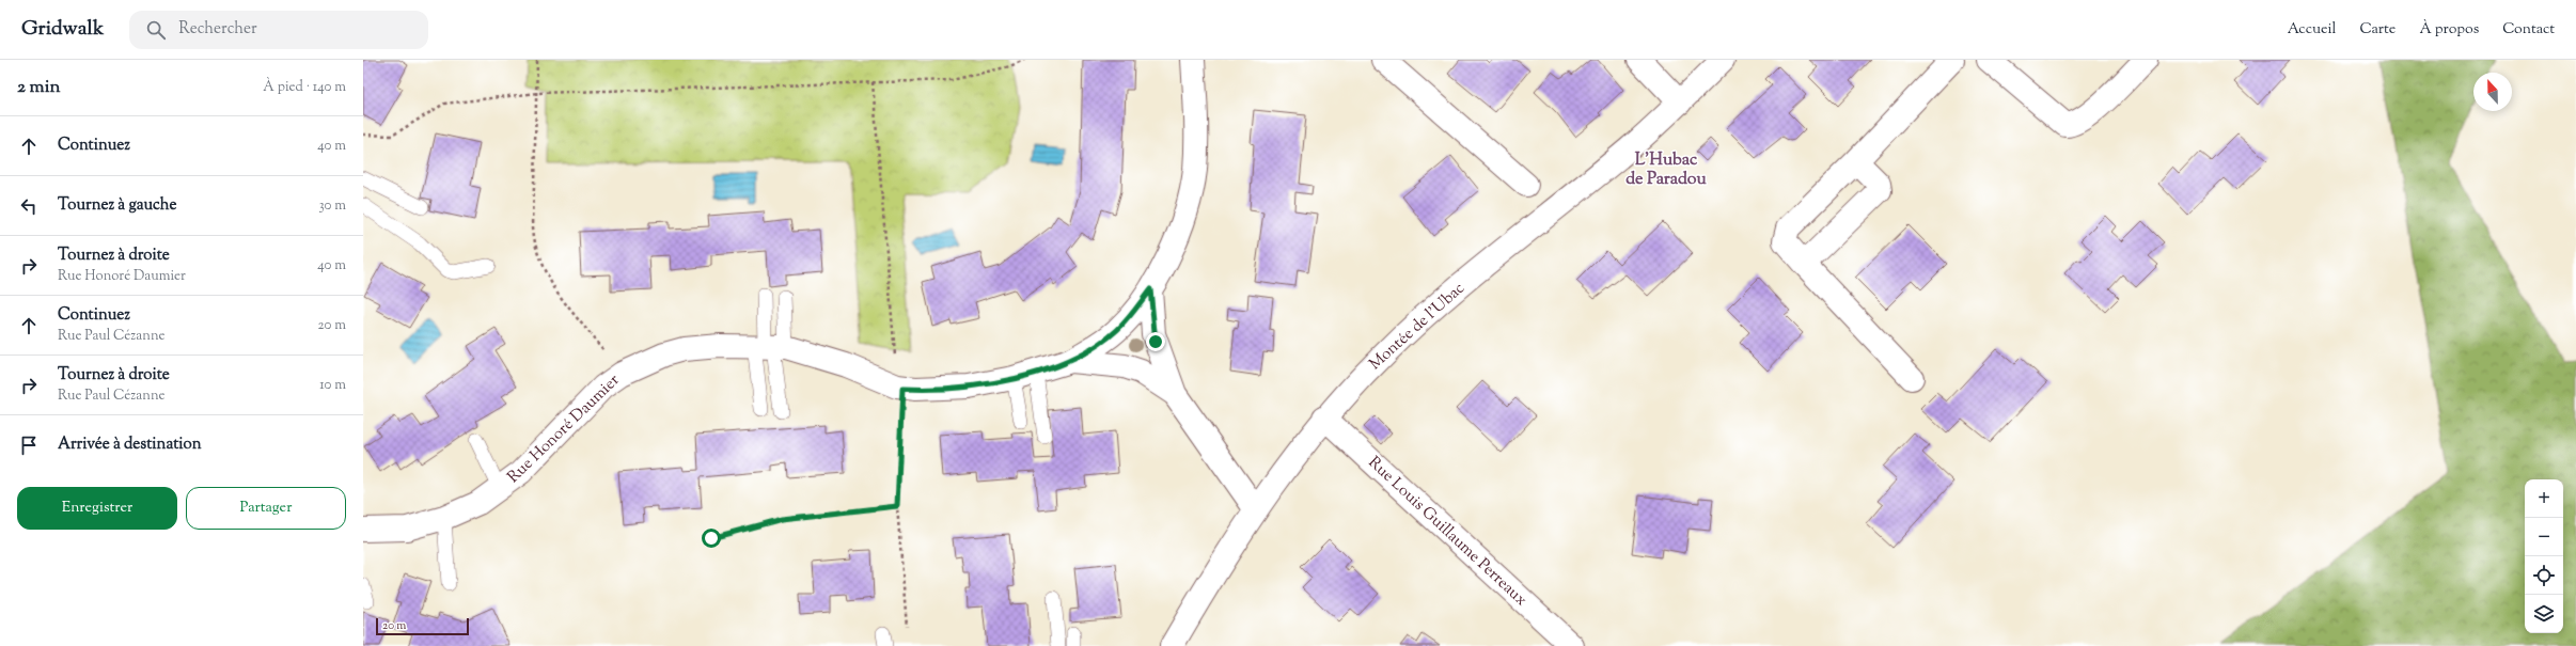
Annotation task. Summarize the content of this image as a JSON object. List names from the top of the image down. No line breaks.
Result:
{"streets":{"street":["Montée de l'Ubac","Rue Honoré Daumier","Rue Louis Guillaume Perreaux"]},"crossings":[["Montée de l'Ubac","Rue Honoré Daumier"],["Montée de l'Ubac","Rue Louis Guillaume Perreaux"]],"districts":["L'Hubac de Paradou"],"scale_bar":"20 m","north":"top","page":{"header":"Gridwalk","search":"Rechercher","nav":["Accueil","Carte","À propos","Contact"],"heading":["2 min","À pied · 140 m"],"list":[["Continuez","40 m"],["Tournez à gauche","30 m"],["Tournez à droite","Rue Honoré Daumier","40 m"],["Continuez","Rue Paul Cézanne","20 m"],["Tournez à droite","Rue Paul Cézanne","10 m"],"Arrivée à destination"],"buttons":["Enregistrer","Partager"],"map_buttons":["+","−"],"scale":"20 m"}}
